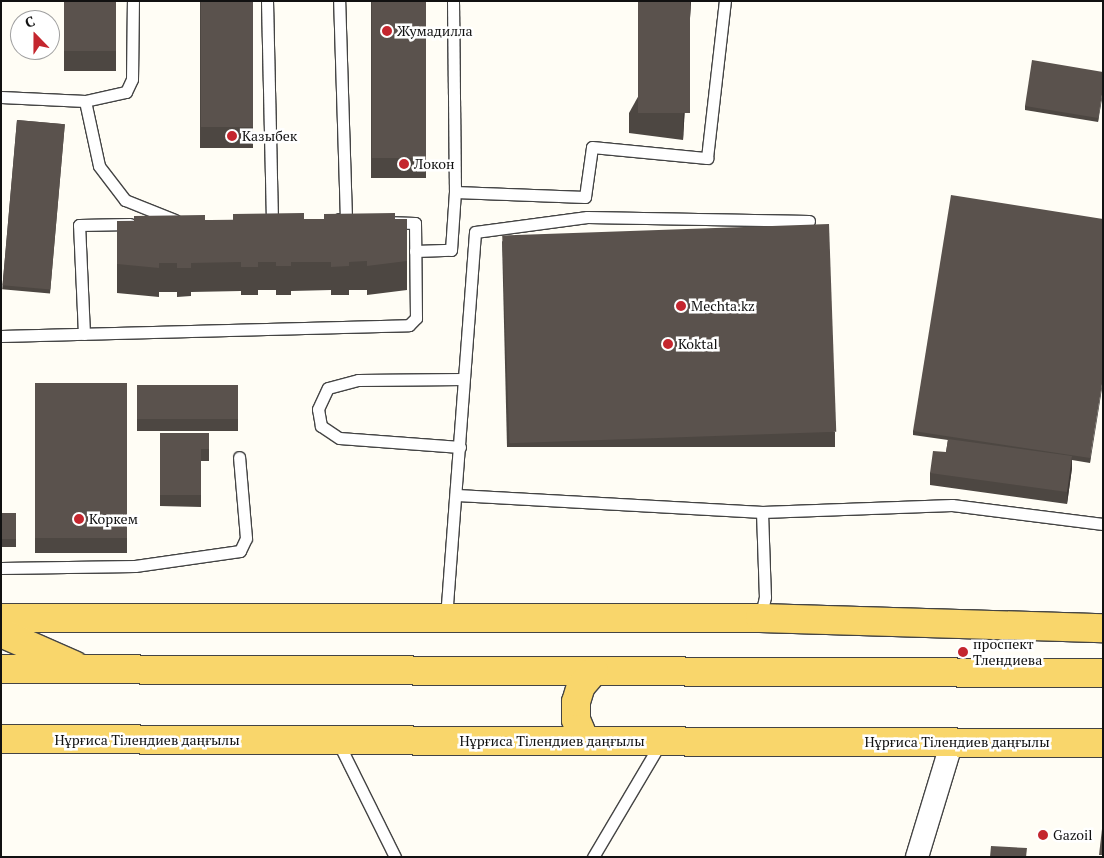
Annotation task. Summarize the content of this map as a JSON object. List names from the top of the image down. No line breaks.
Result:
{"streets":{"main road":["Нұрғиса Тілендиев даңғылы"]},"places":["Жумадилла","Казыбек","Локон","Mechta.kz","Koktal","Коркем","проспект Тлендиева","Gazoil"],"north":"top"}
